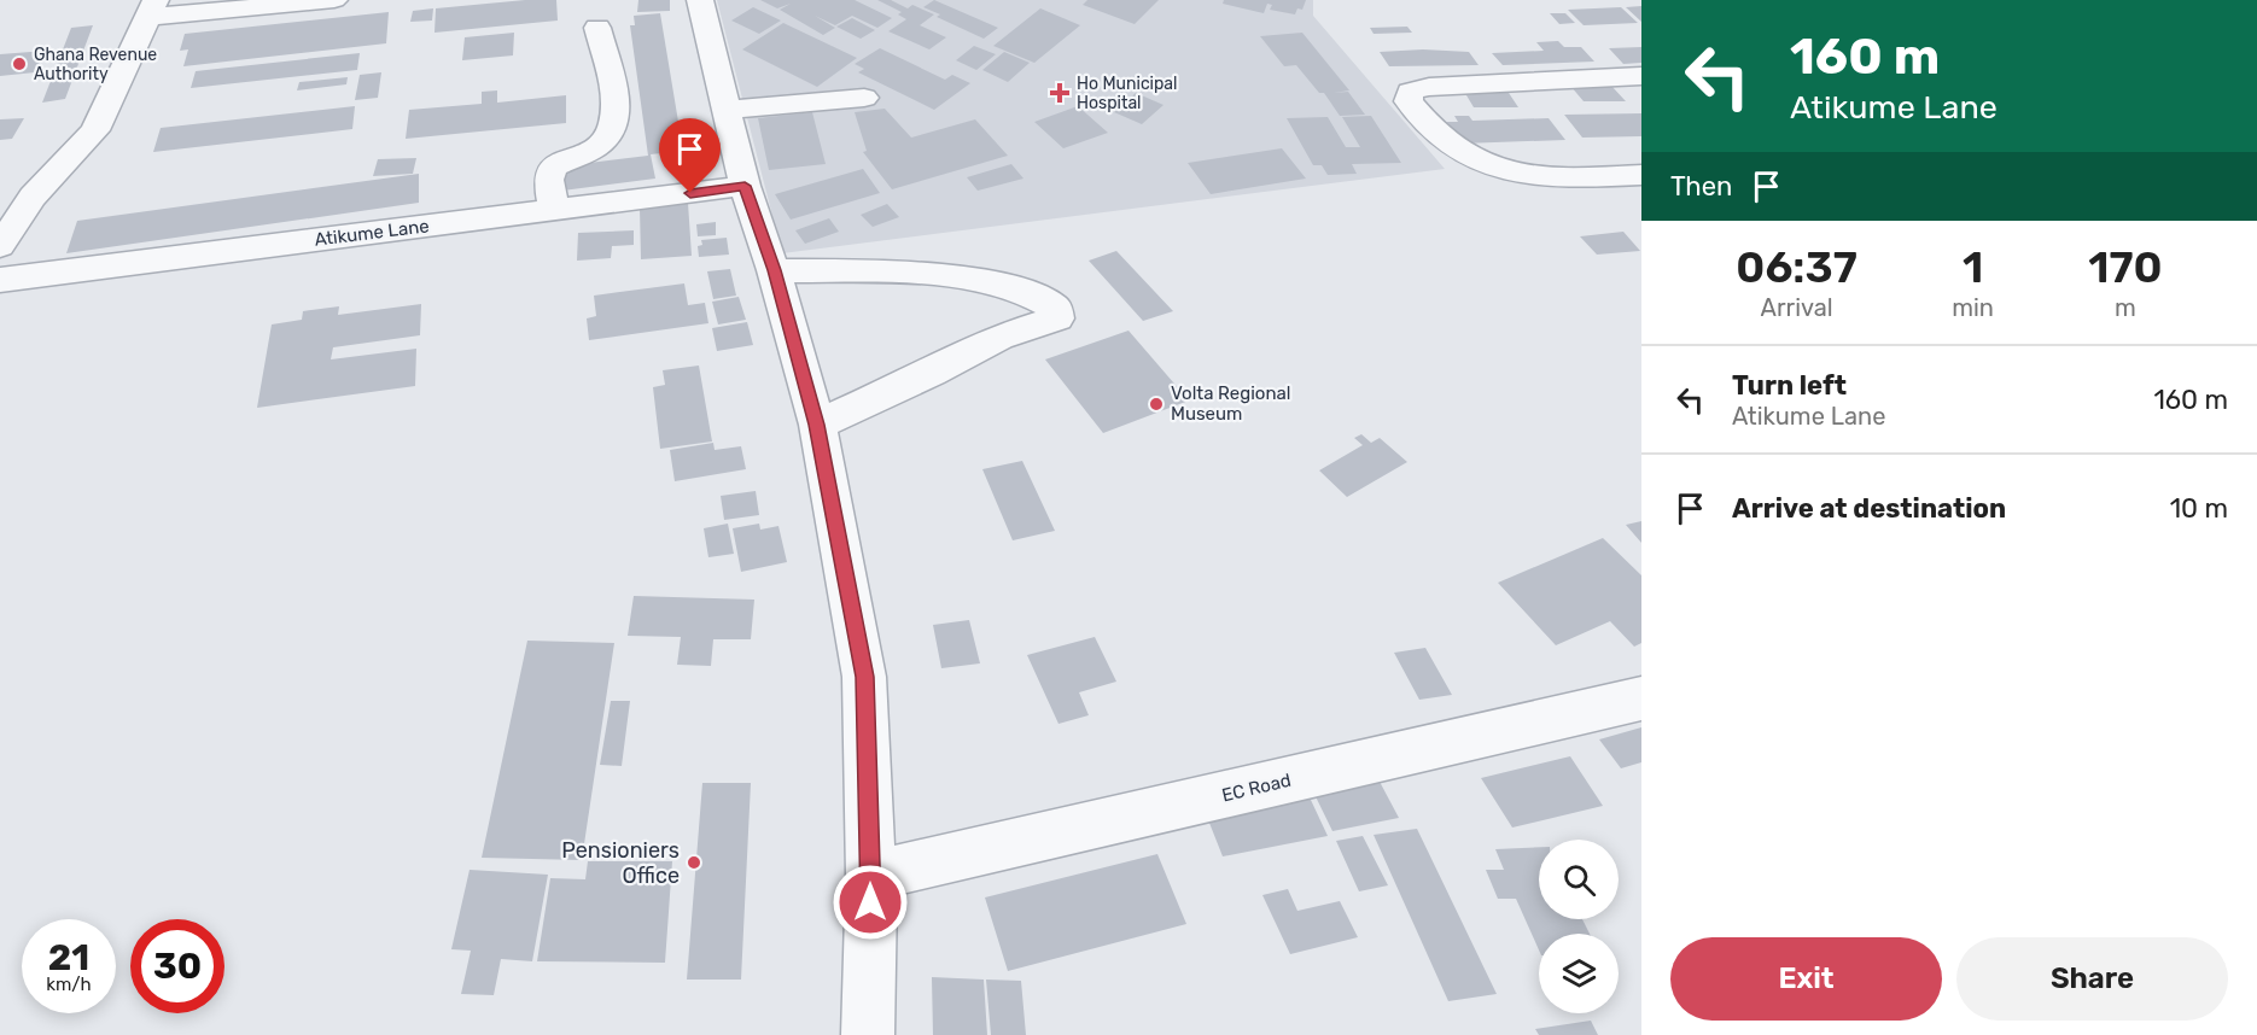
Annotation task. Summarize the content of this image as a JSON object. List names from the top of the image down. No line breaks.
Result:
{"streets":{"street":["Atikume Lane","EC Road"]},"places":{"other":["Ghana Revenue Authority","Volta Regional Museum","Pensioniers Office"],"health":["Ho Municipal Hospital"]},"page":{"turn":["160 m","Atikume Lane"],"then":"Then","eta":["06:37","Arrival","1","min","170","m"],"list":[{"name":"Turn left","note":"Atikume Lane","value":"160 m"},{"name":"Arrive at destination","value":"10 m"}],"speed":"21 km/h","limit":"30","buttons":["Exit","Share"]}}
